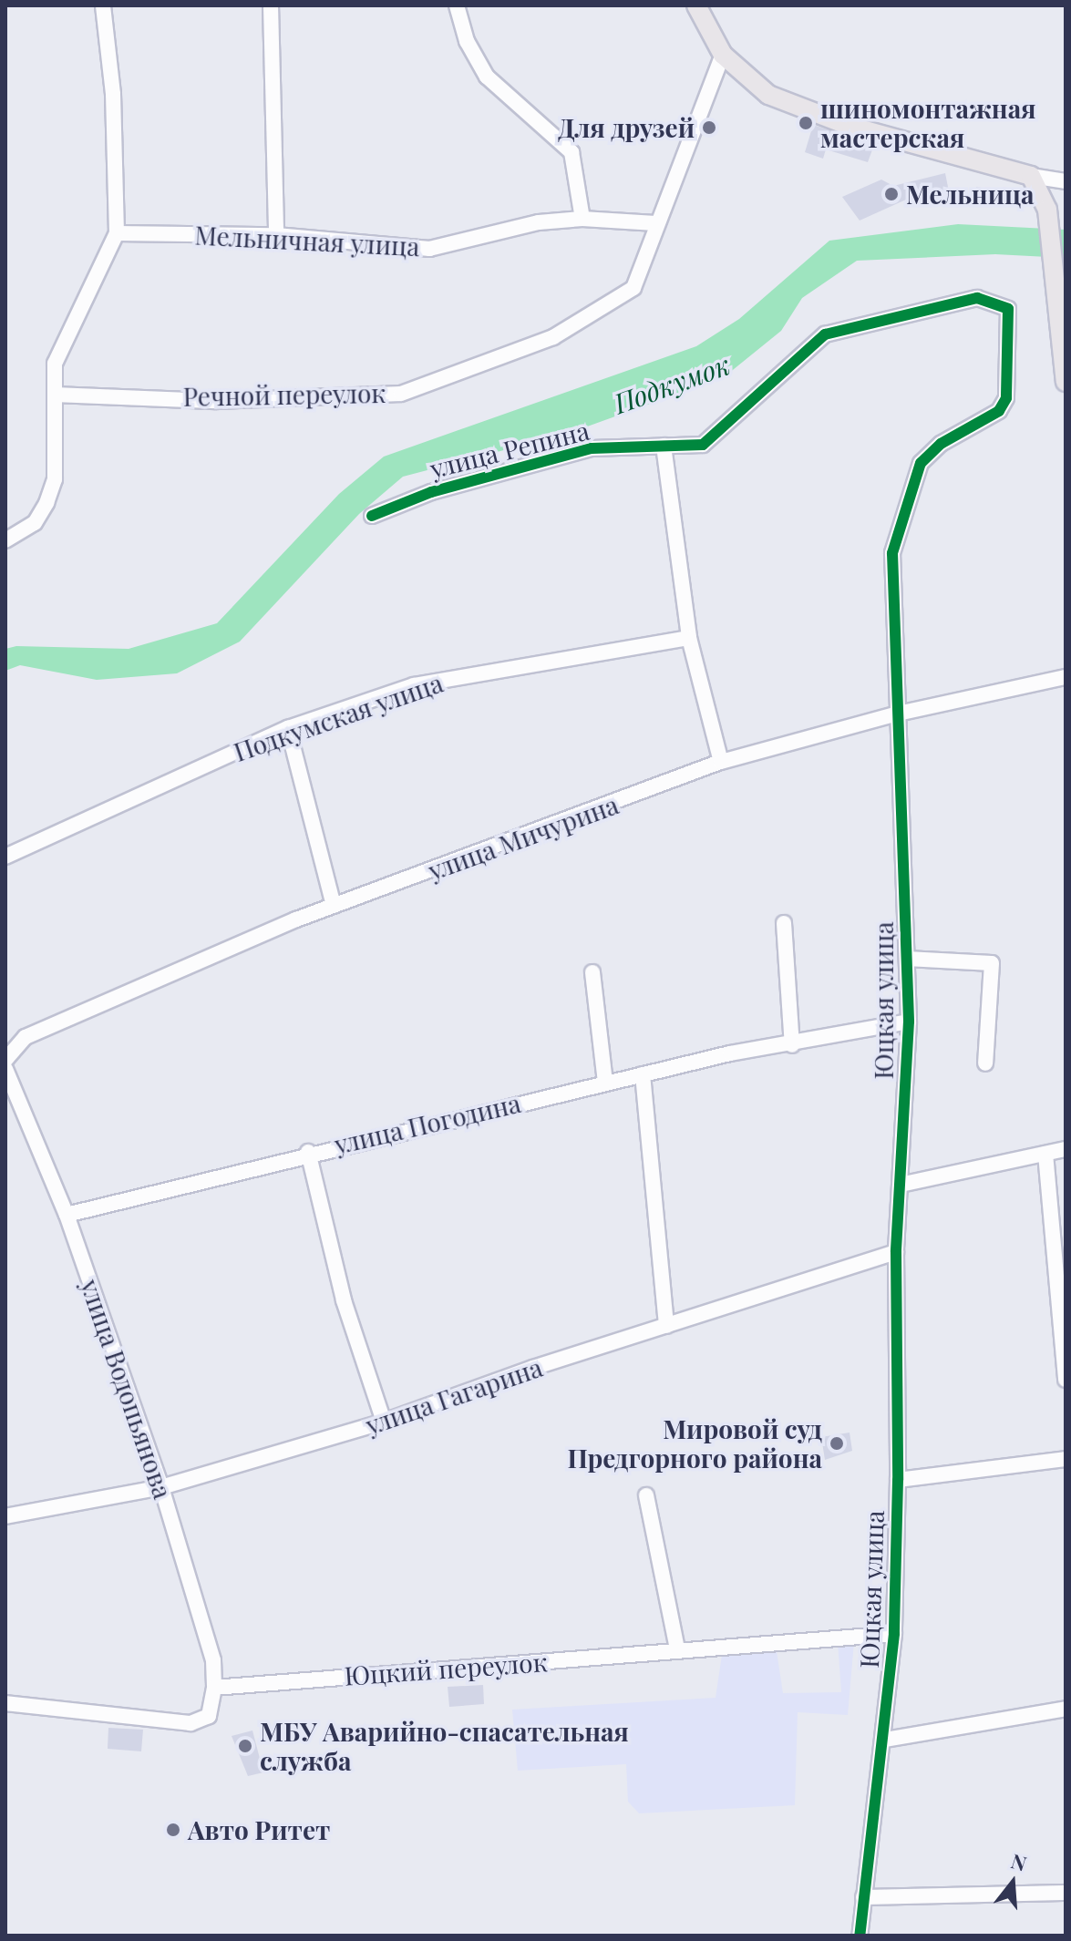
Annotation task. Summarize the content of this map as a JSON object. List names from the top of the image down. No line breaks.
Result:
{"streets":{"street":["Мельничная улица","Речной переулок","улица Репина","Подкумская улица","улица Мичурина","Юцкая улица","улица Погодина","улица Водопьянова","улица Гагарина","Юцкий переулок"]},"crossings":[["Мельничная улица","Речной переулок"],["улица Репина","Юцкая улица"],["улица Мичурина","Юцкая улица"],["Юцкая улица","улица Погодина"],["Юцкая улица","улица Гагарина"],["Юцкая улица","Юцкий переулок"],["улица Погодина","улица Водопьянова"],["улица Водопьянова","улица Гагарина"],["улица Водопьянова","Юцкий переулок"]],"water":["Подкумок"],"places":["шиномонтажная мастерская","Для друзей","Мельница","Мировой суд Предгорного района","МБУ Аварийно-спасательная служба","Авто Ритет"],"north":"top"}
